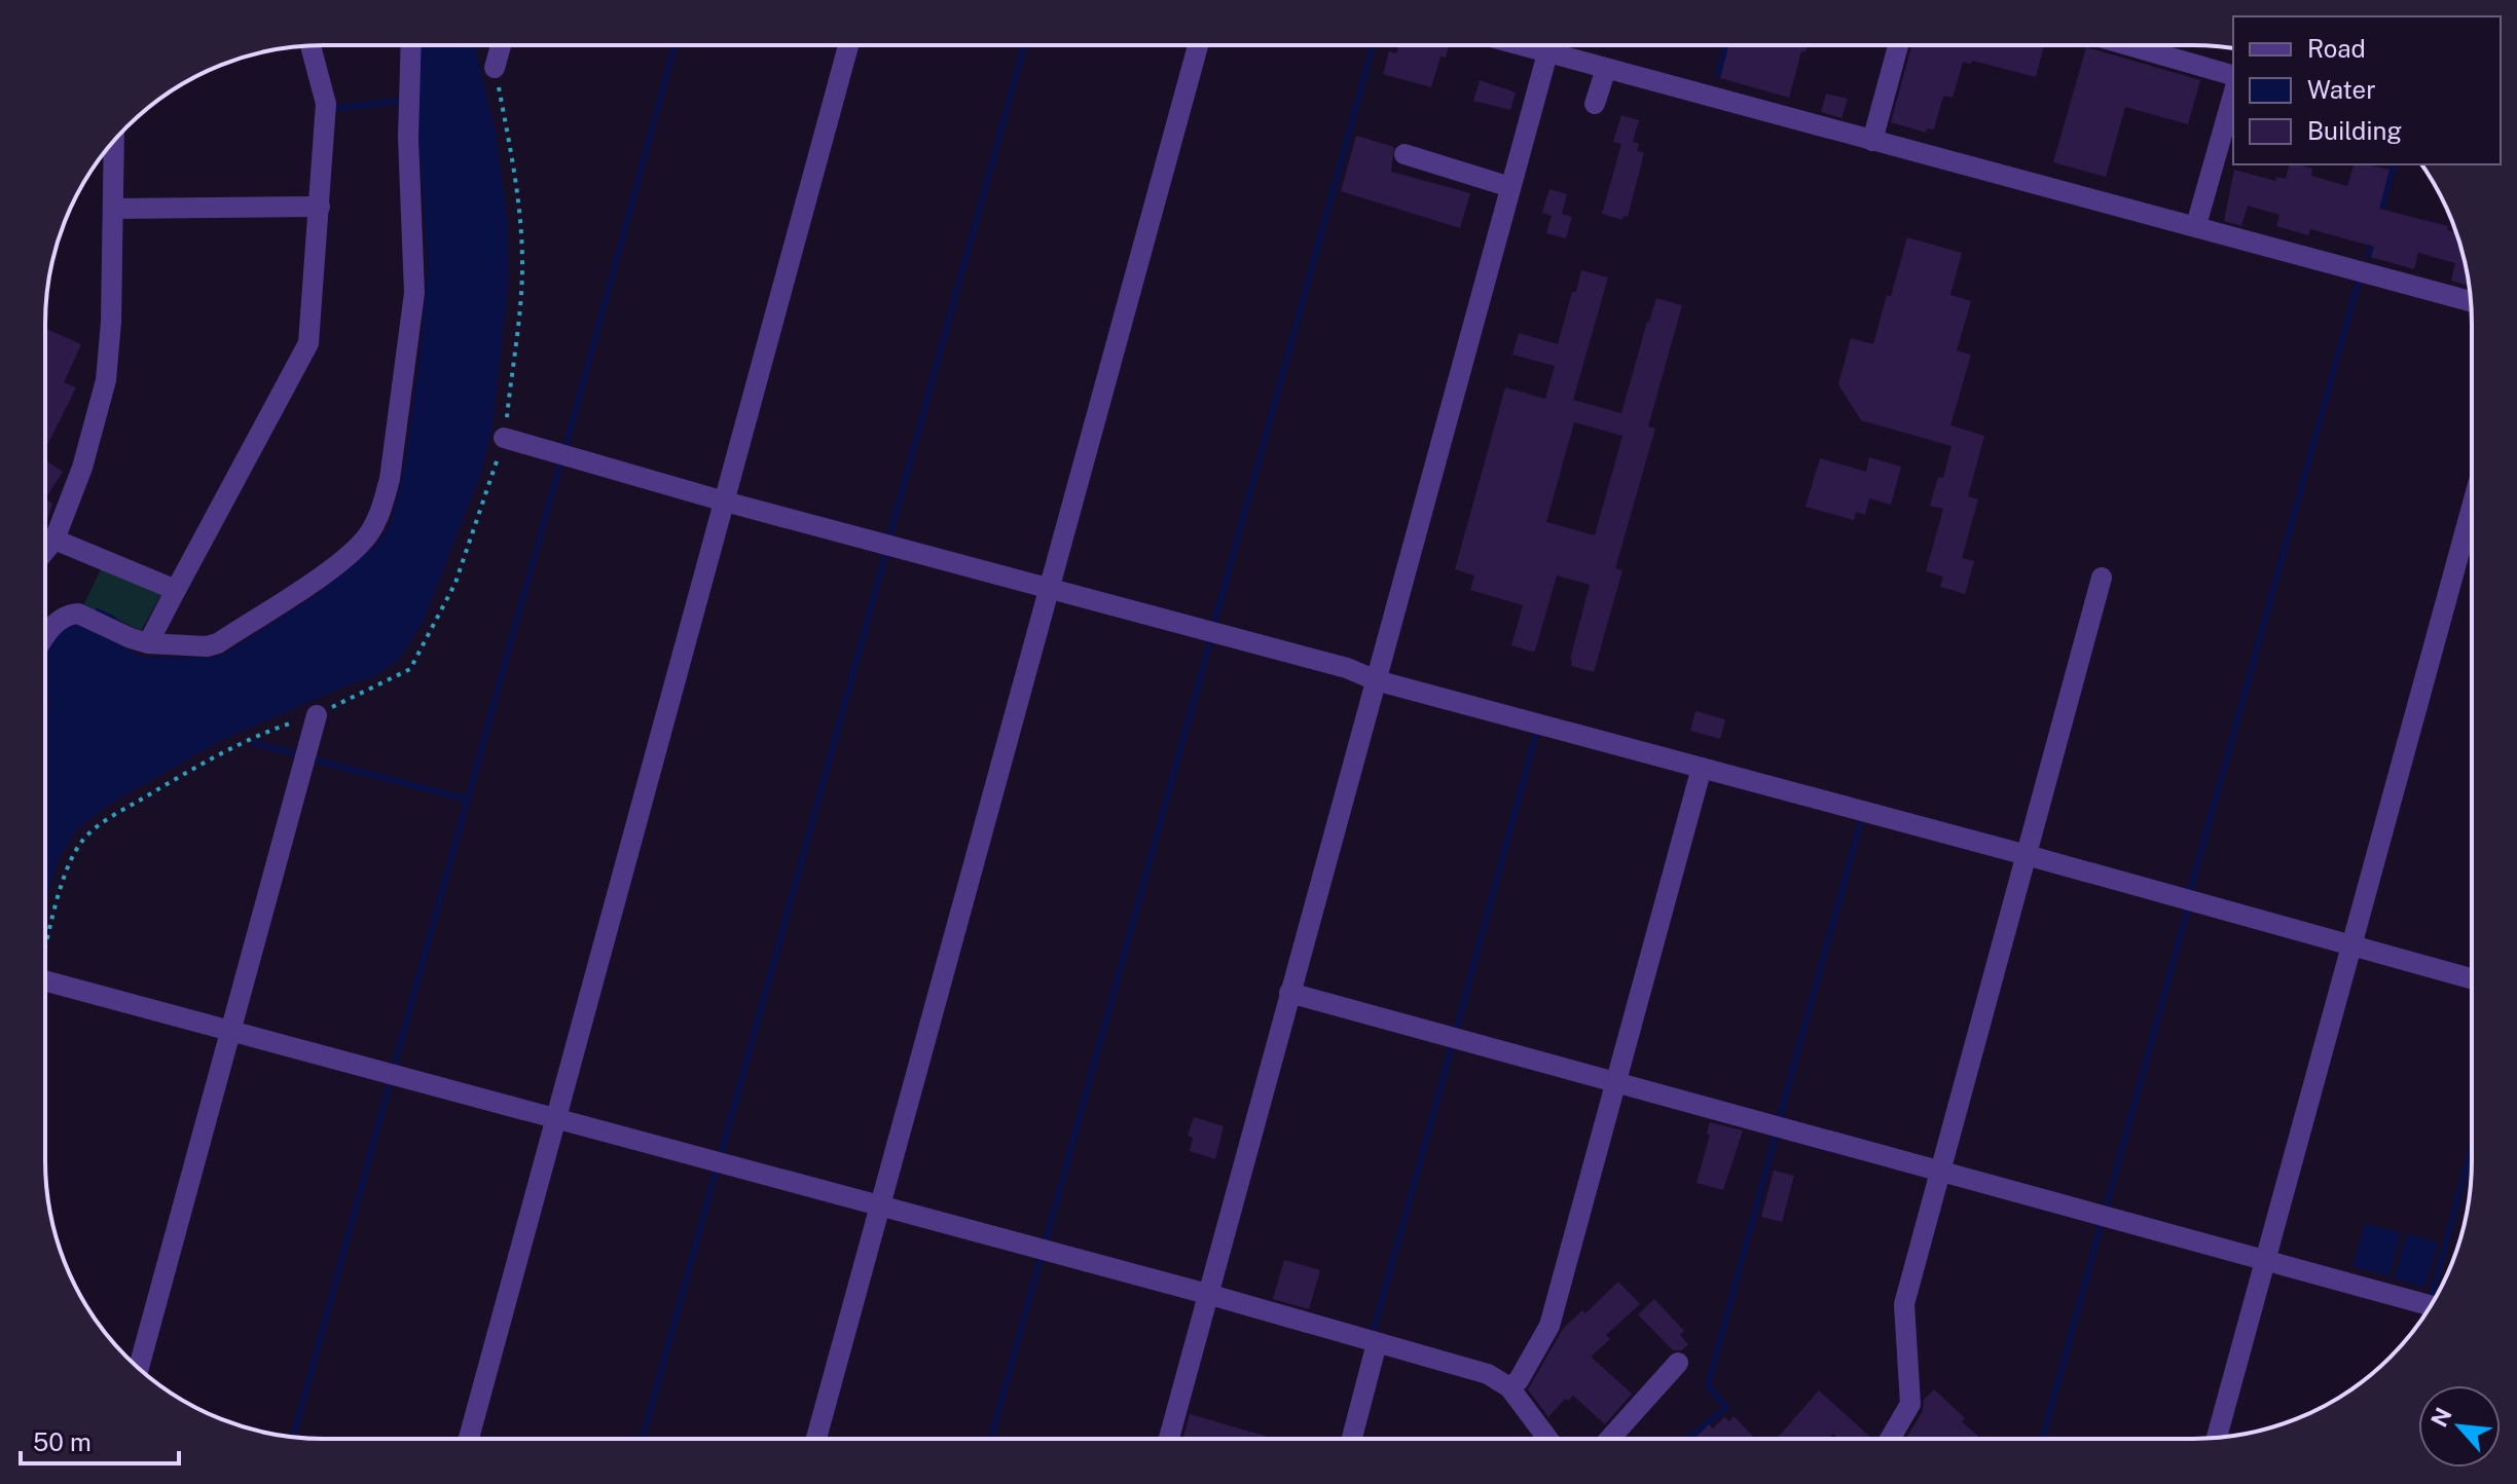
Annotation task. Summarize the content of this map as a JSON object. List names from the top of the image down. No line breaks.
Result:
{"legend":["Road","Water","Building"],"scale_bar":"50 m","north":"top left"}
